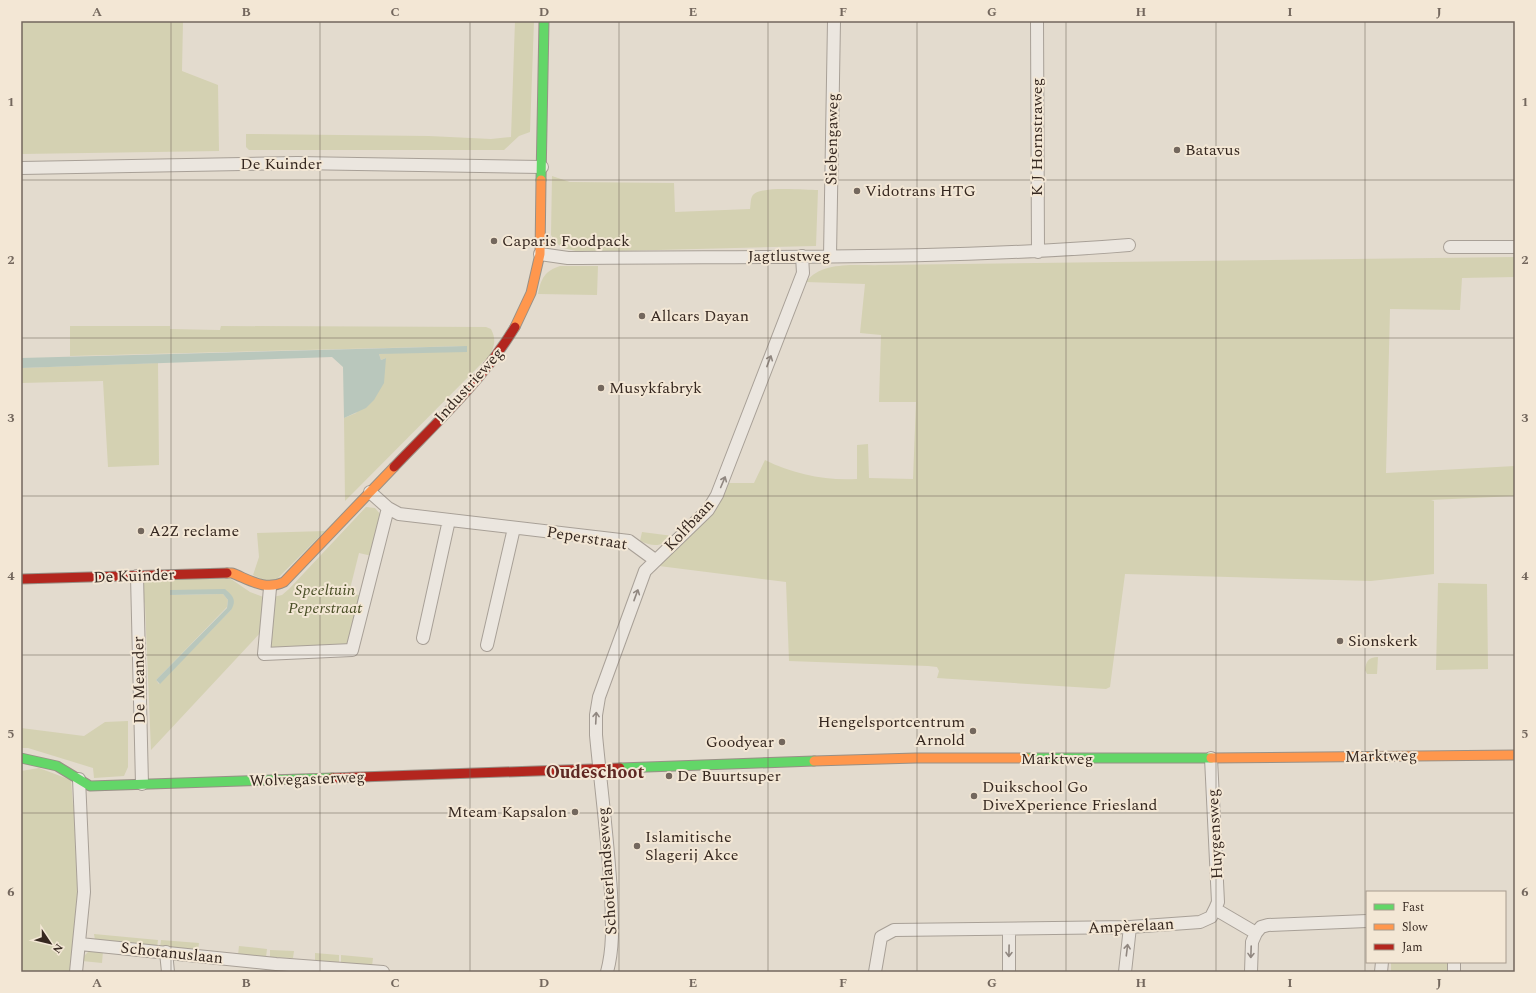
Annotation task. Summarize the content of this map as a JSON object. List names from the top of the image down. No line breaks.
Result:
{"streets":{"street":["K J Hornstraweg","Siebengaweg","De Kuinder","Jagtlustweg","Industrieweg","Kolfbaan","Peperstraat","De Meander","Marktweg","Wolvegasterweg","Huygensweg","Schoterlandseweg","Ampèrelaan","Schotanuslaan"]},"crossings":[["K J Hornstraweg","Jagtlustweg"],["Siebengaweg","Jagtlustweg"],["De Kuinder","Industrieweg"],["De Kuinder","De Meander"],["Jagtlustweg","Industrieweg"],["Jagtlustweg","Kolfbaan"],["Industrieweg","Peperstraat"],["Kolfbaan","Peperstraat"],["Kolfbaan","Marktweg"],["Kolfbaan","Wolvegasterweg"],["Kolfbaan","Schoterlandseweg"],["De Meander","Wolvegasterweg"],["Marktweg","Wolvegasterweg"],["Marktweg","Huygensweg"],["Marktweg","Schoterlandseweg"],["Wolvegasterweg","Schoterlandseweg"],["Huygensweg","Ampèrelaan"]],"one_way":["Kolfbaan"],"districts":["Oudeschoot"],"parks":["Speeltuin Peperstraat"],"places":["Batavus","Vidotrans HTG","Caparis Foodpack","Allcars Dayan","Musykfabryk","A2Z reclame","Sionskerk","Hengelsportcentrum Arnold","Goodyear","De Buurtsuper","Duikschool Go DiveXperience Friesland","Mteam Kapsalon","Islamitische Slagerij Akce"],"legend":["Fast","Slow","Jam"],"north":"bottom right","grid":{"columns":["A","B","C","D","E","F","G","H","I","J"],"rows":["1","2","3","4","5","6"]}}
